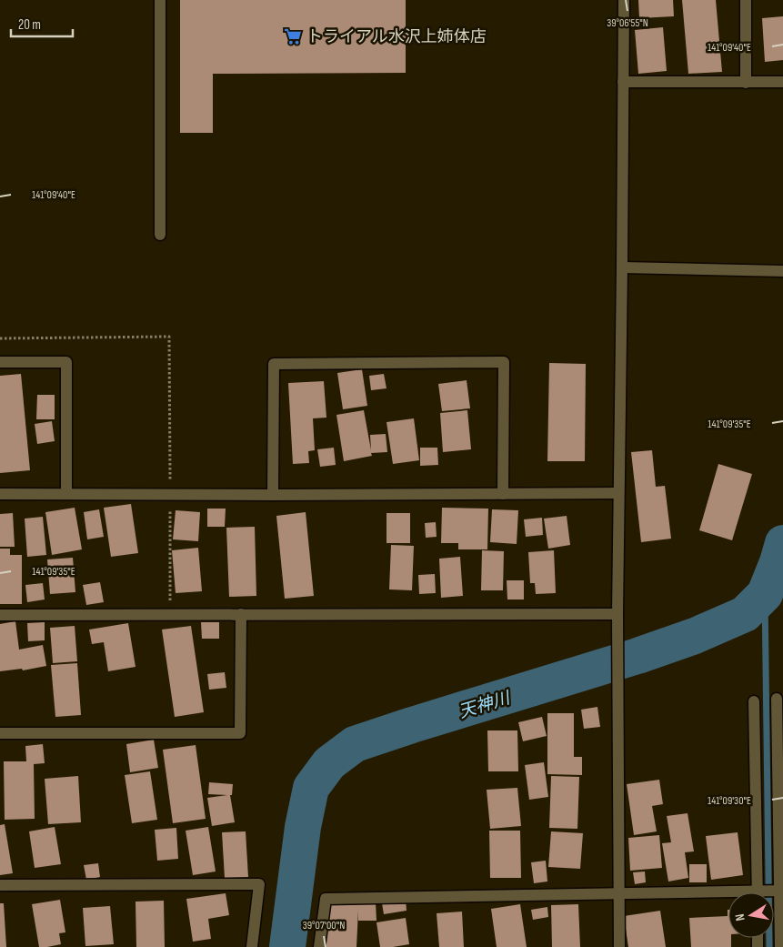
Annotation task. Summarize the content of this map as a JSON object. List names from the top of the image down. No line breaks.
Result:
{"water":["天神川"],"places":{"supermarket":["トライアル水沢上姉体店"]},"scale_bar":"20 m","north":"left","coordinates":["39°06'55\"N","141°09'40\"E","141°09'35\"E","141°09'30\"E","39°07'00\"N"]}
